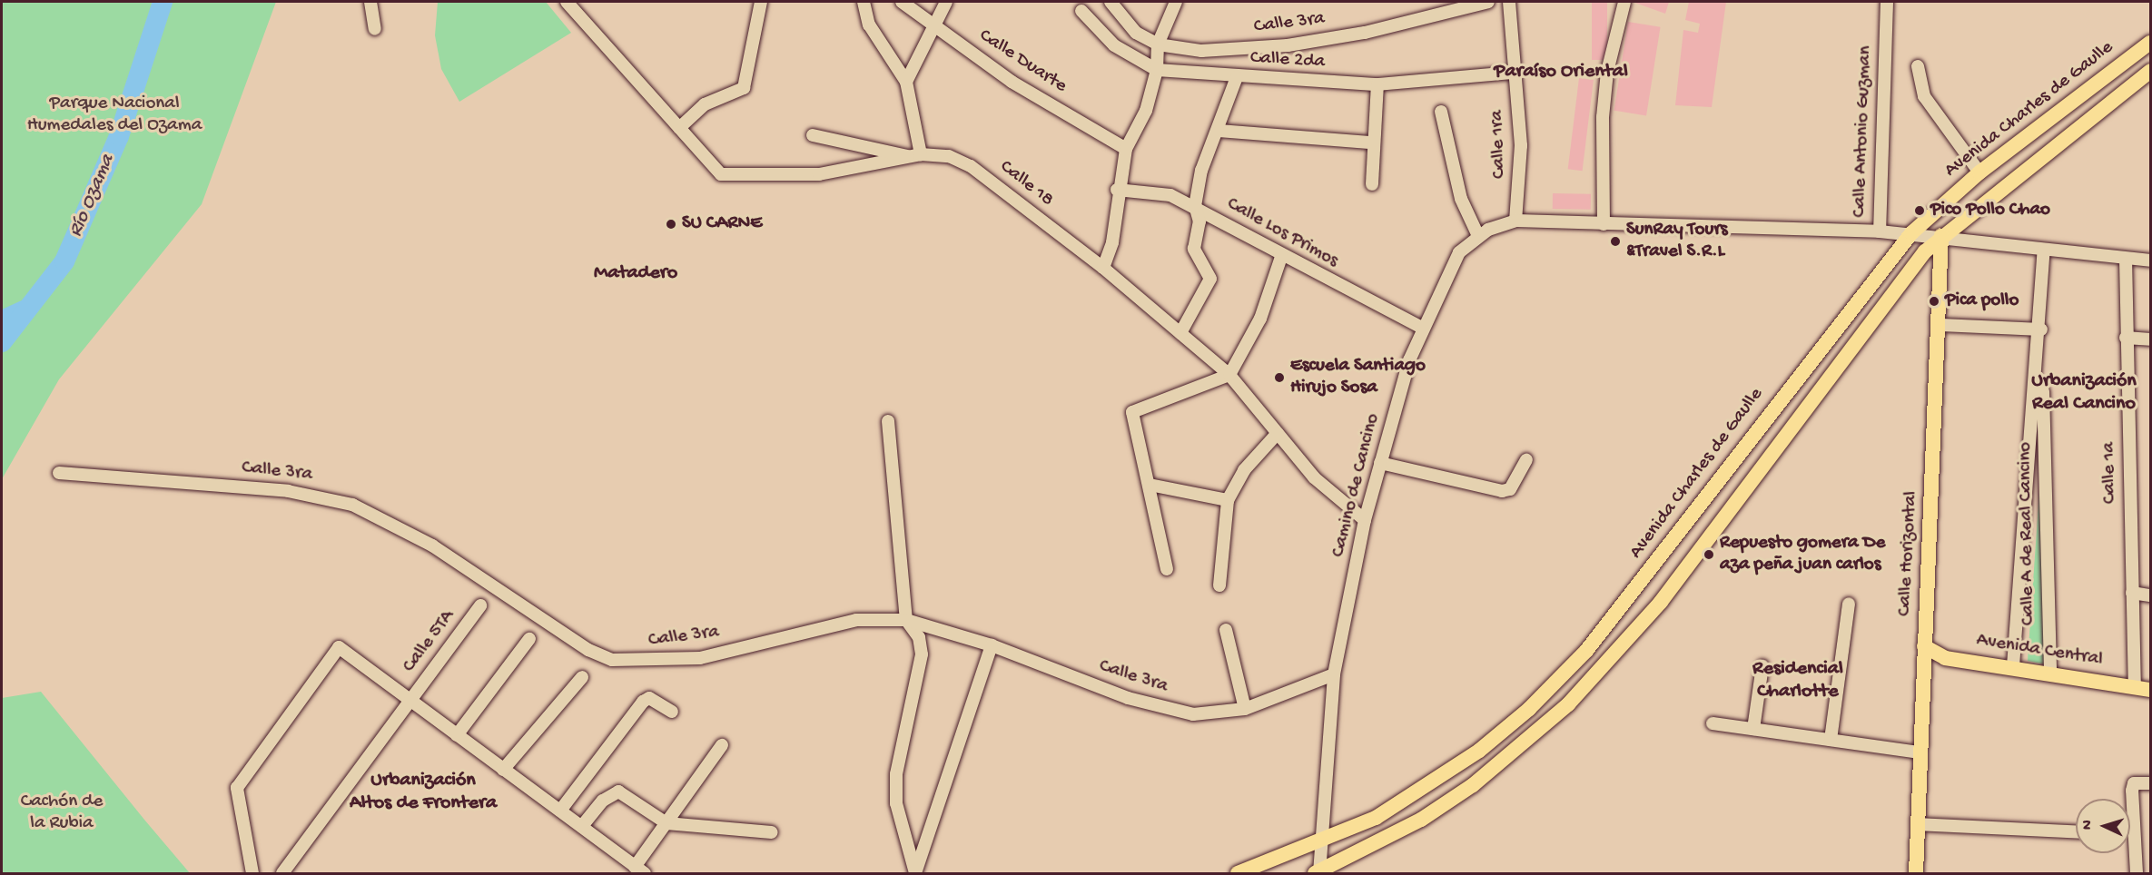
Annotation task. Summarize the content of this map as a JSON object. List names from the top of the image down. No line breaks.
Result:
{"streets":{"main road":["Avenida Charles de Gaulle","Calle Horizontal","Avenida Central"],"street":["Calle 3ra","Calle 2da","Calle Duarte","Calle Antonio Guzman","Calle 1ra","Calle 18","Calle Los Primos","Calle 1a","Camino de Cancino","Calle A de Real Cancino","Calle 5TA"]},"crossings":[["Calle 3ra","Camino de Cancino"],["Calle 2da","Calle 1ra"],["Avenida Charles de Gaulle","Calle Antonio Guzman"],["Avenida Charles de Gaulle","Camino de Cancino"],["Calle Antonio Guzman","Calle 1a"],["Calle Antonio Guzman","Camino de Cancino"],["Calle Antonio Guzman","Calle Horizontal"],["Calle 1ra","Camino de Cancino"],["Calle 18","Camino de Cancino"],["Calle Los Primos","Camino de Cancino"],["Calle 1a","Avenida Central"],["Calle A de Real Cancino","Avenida Central"],["Calle Horizontal","Avenida Central"]],"districts":["Paraíso Oriental","Matadero","Urbanización Real Cancino","Residencial Charlotte","Urbanización Altos de Frontera"],"water":["Río Ozama"],"parks":["Parque Nacional Humedales del Ozama","Cachón de la Rubia"],"places":["Pico Pollo Chao","SU CARNE","SunRay Tours &Travel S.R.L","Pica pollo","Escuela Santiago Hirujo Sosa","Repuesto gomera De aza peña juan carlos"],"north":"left"}
